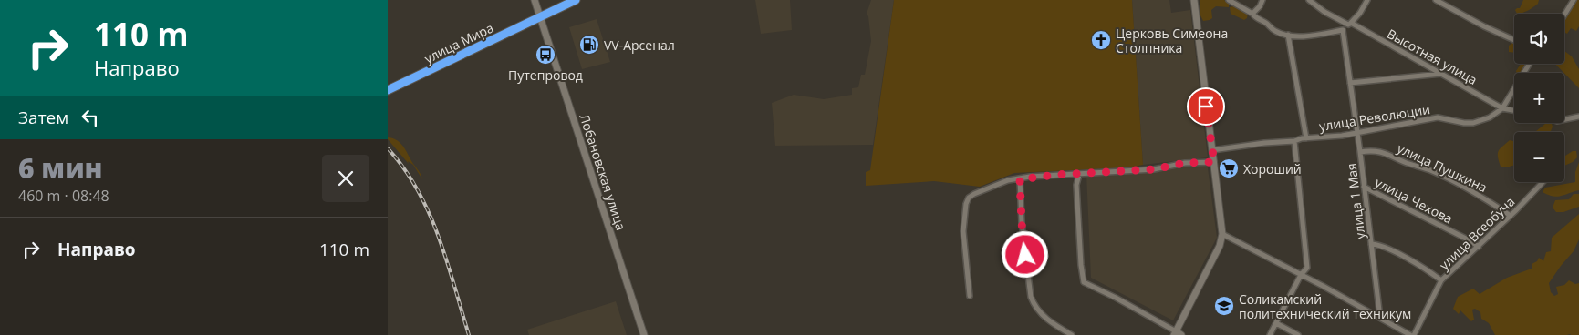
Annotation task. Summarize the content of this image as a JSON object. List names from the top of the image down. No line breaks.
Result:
{"streets":{"highway":["улица Мира"],"street":["Высотная улица","улица Революции","улица Пушкина","Лобановская улица","улица Чехова","улица 1 Мая","улица Всеобуча"]},"crossings":[["улица Мира","Лобановская улица"],["Высотная улица","улица Революции"],["улица Революции","улица 1 Мая"],["улица Пушкина","улица 1 Мая"],["улица Пушкина","улица Всеобуча"],["улица Чехова","улица 1 Мая"],["улица Чехова","улица Всеобуча"]],"places":{"church":["Церковь Симеона Столпника"],"fuel station":["VV-Арсенал"],"bus stop":["Путепровод"],"supermarket":["Хороший"],"school or university":["Соликамский политехнический техникум"]},"page":{"turn":["110 m","Направо"],"map_buttons":["+","−"],"then":"Затем","heading":["6 мин","460 m · 08:48"],"list":[{"name":"Направо","value":"110 m"}]}}
